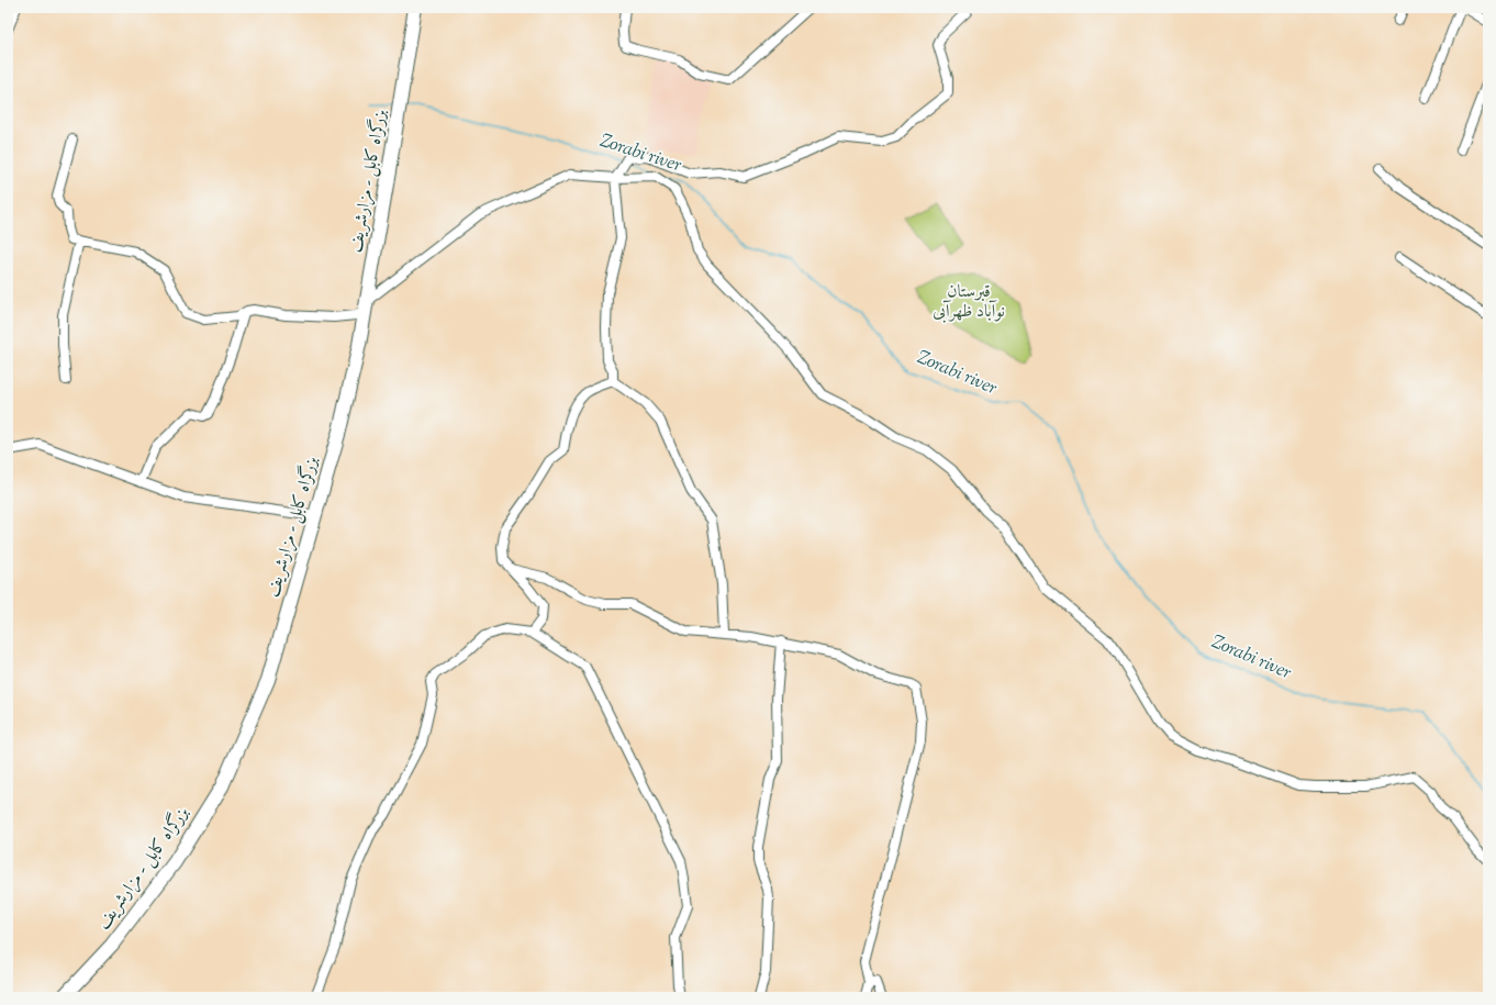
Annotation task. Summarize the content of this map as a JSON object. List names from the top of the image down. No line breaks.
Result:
{"streets":{"highway":["بزرگراه کابل - مزارشریف"]},"water":["Zorabi river"],"parks":["قبرستان نوآباد ظهرآبی"]}
